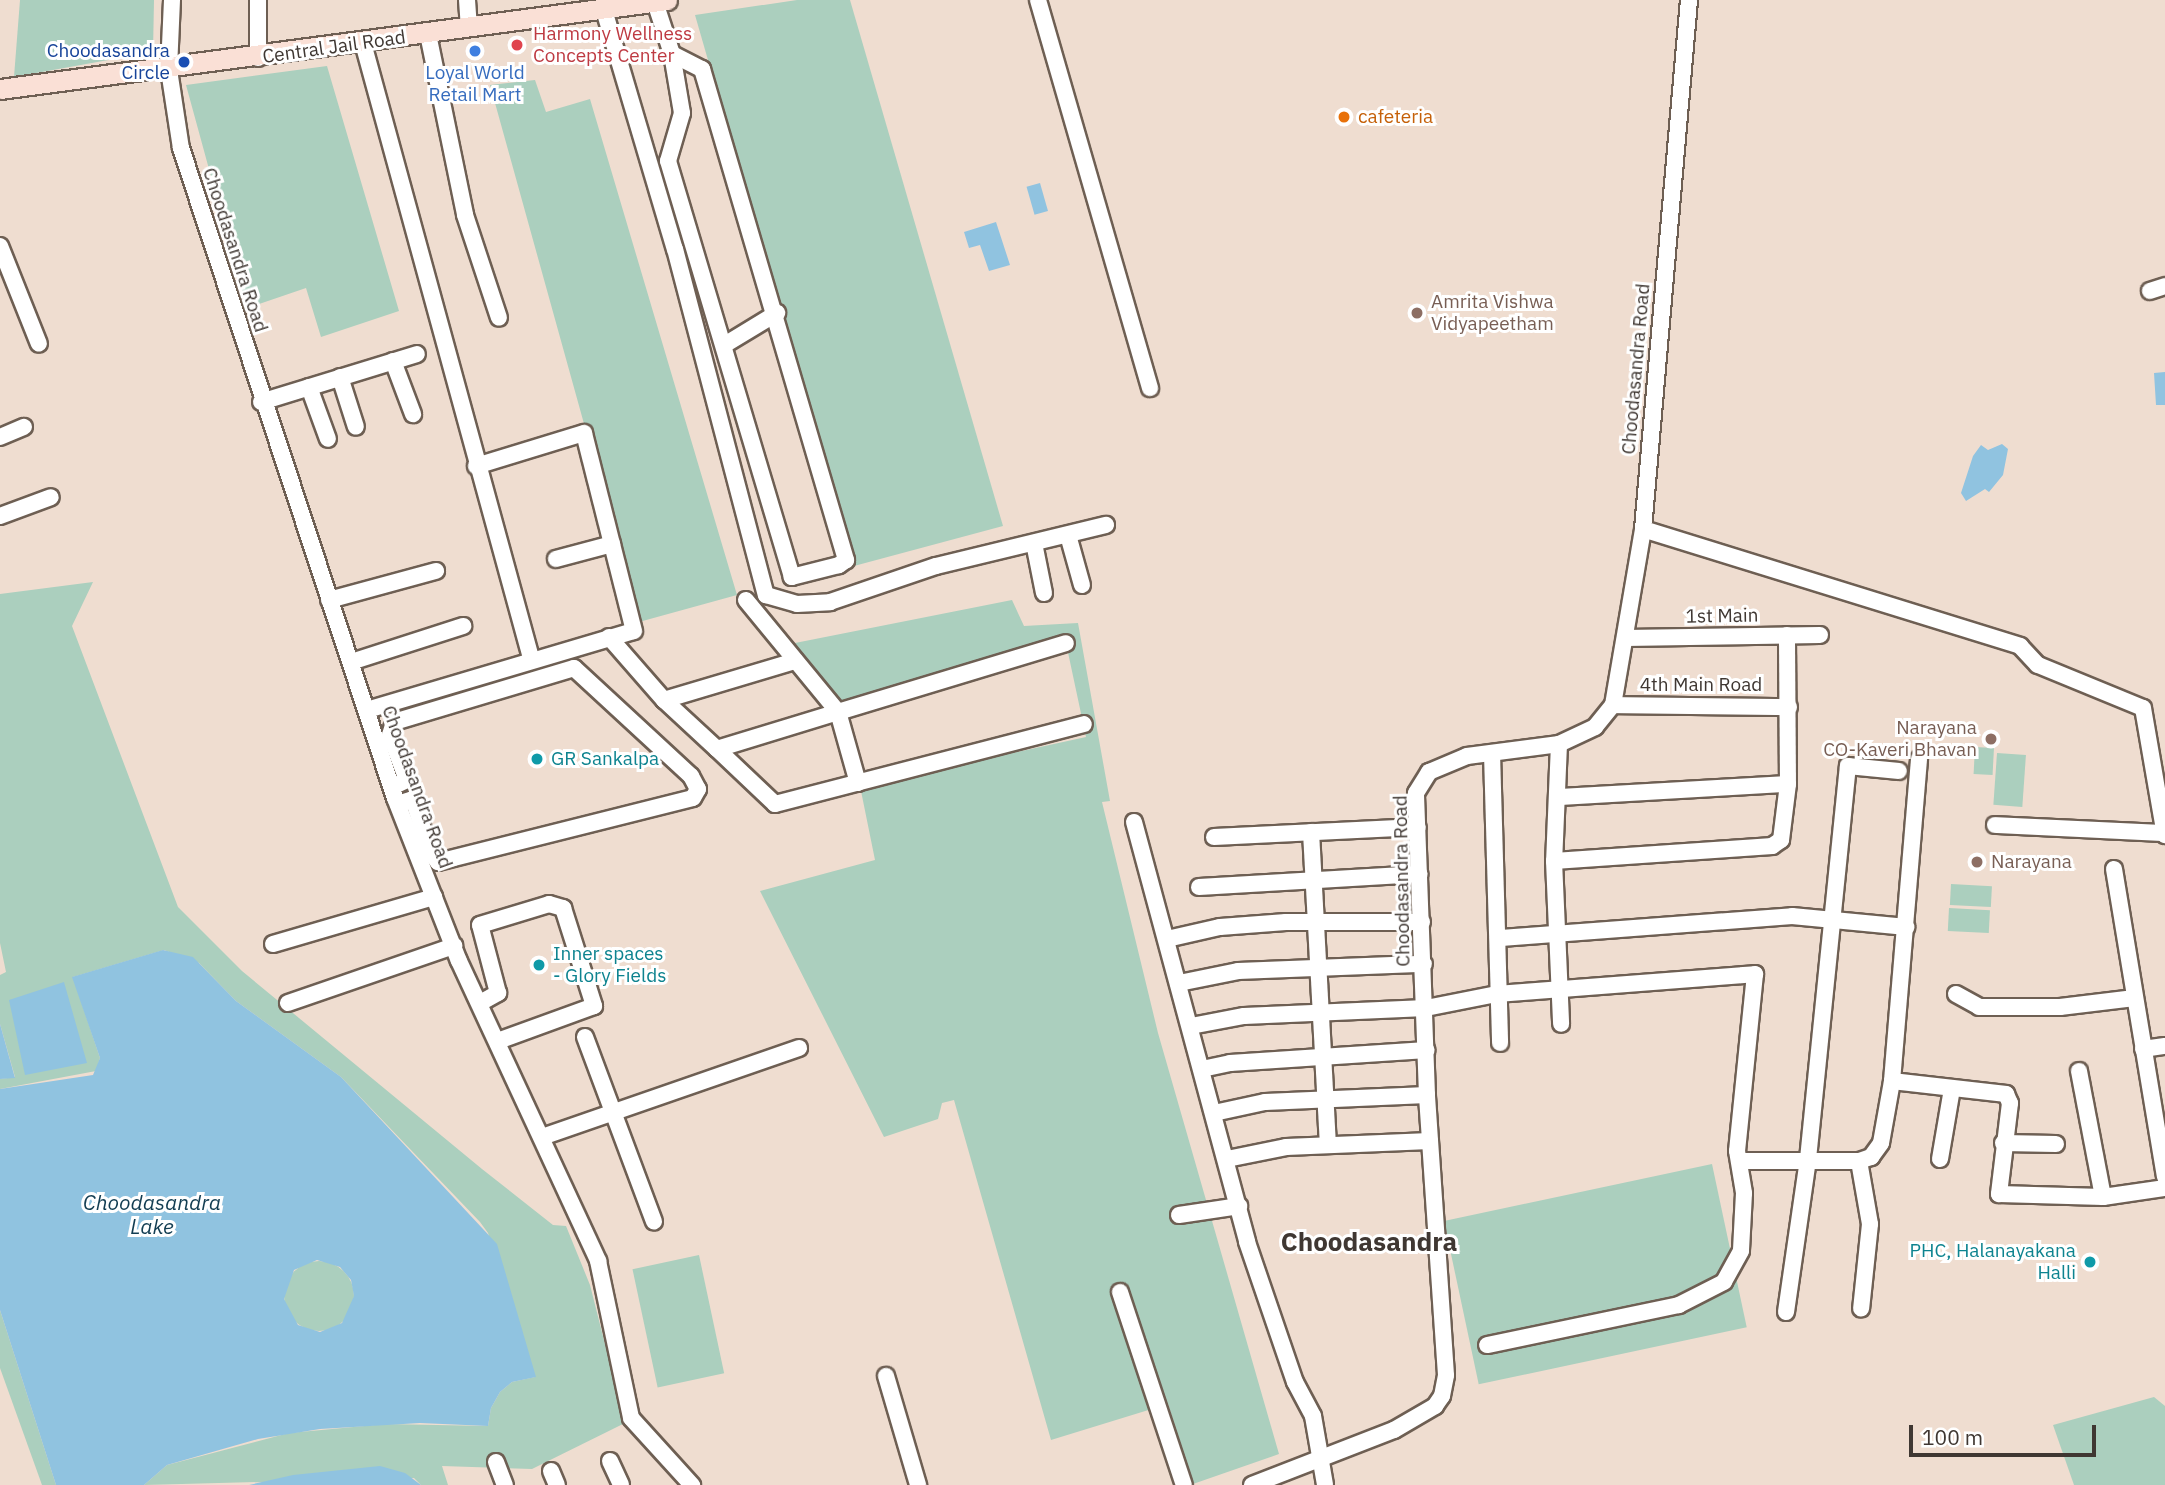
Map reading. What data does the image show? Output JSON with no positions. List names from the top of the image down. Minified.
{"streets":{"main road":["Central Jail Road"],"street":["Choodasandra Road","1st Main","4th Main Road"]},"crossings":[["Central Jail Road","Choodasandra Road"],["Choodasandra Road","1st Main"],["Choodasandra Road","4th Main Road"]],"districts":["Choodasandra"],"water":["Choodasandra Lake"],"places":["Harmony Wellness Concepts Center","Loyal World Retail Mart","Choodasandra Circle","cafeteria","Amrita Vishwa Vidyapeetham","Narayana CO-Kaveri Bhavan","GR Sankalpa","Narayana","Inner spaces - Glory Fields","PHC, Halanayakana Halli"],"scale_bar":"100 m"}
